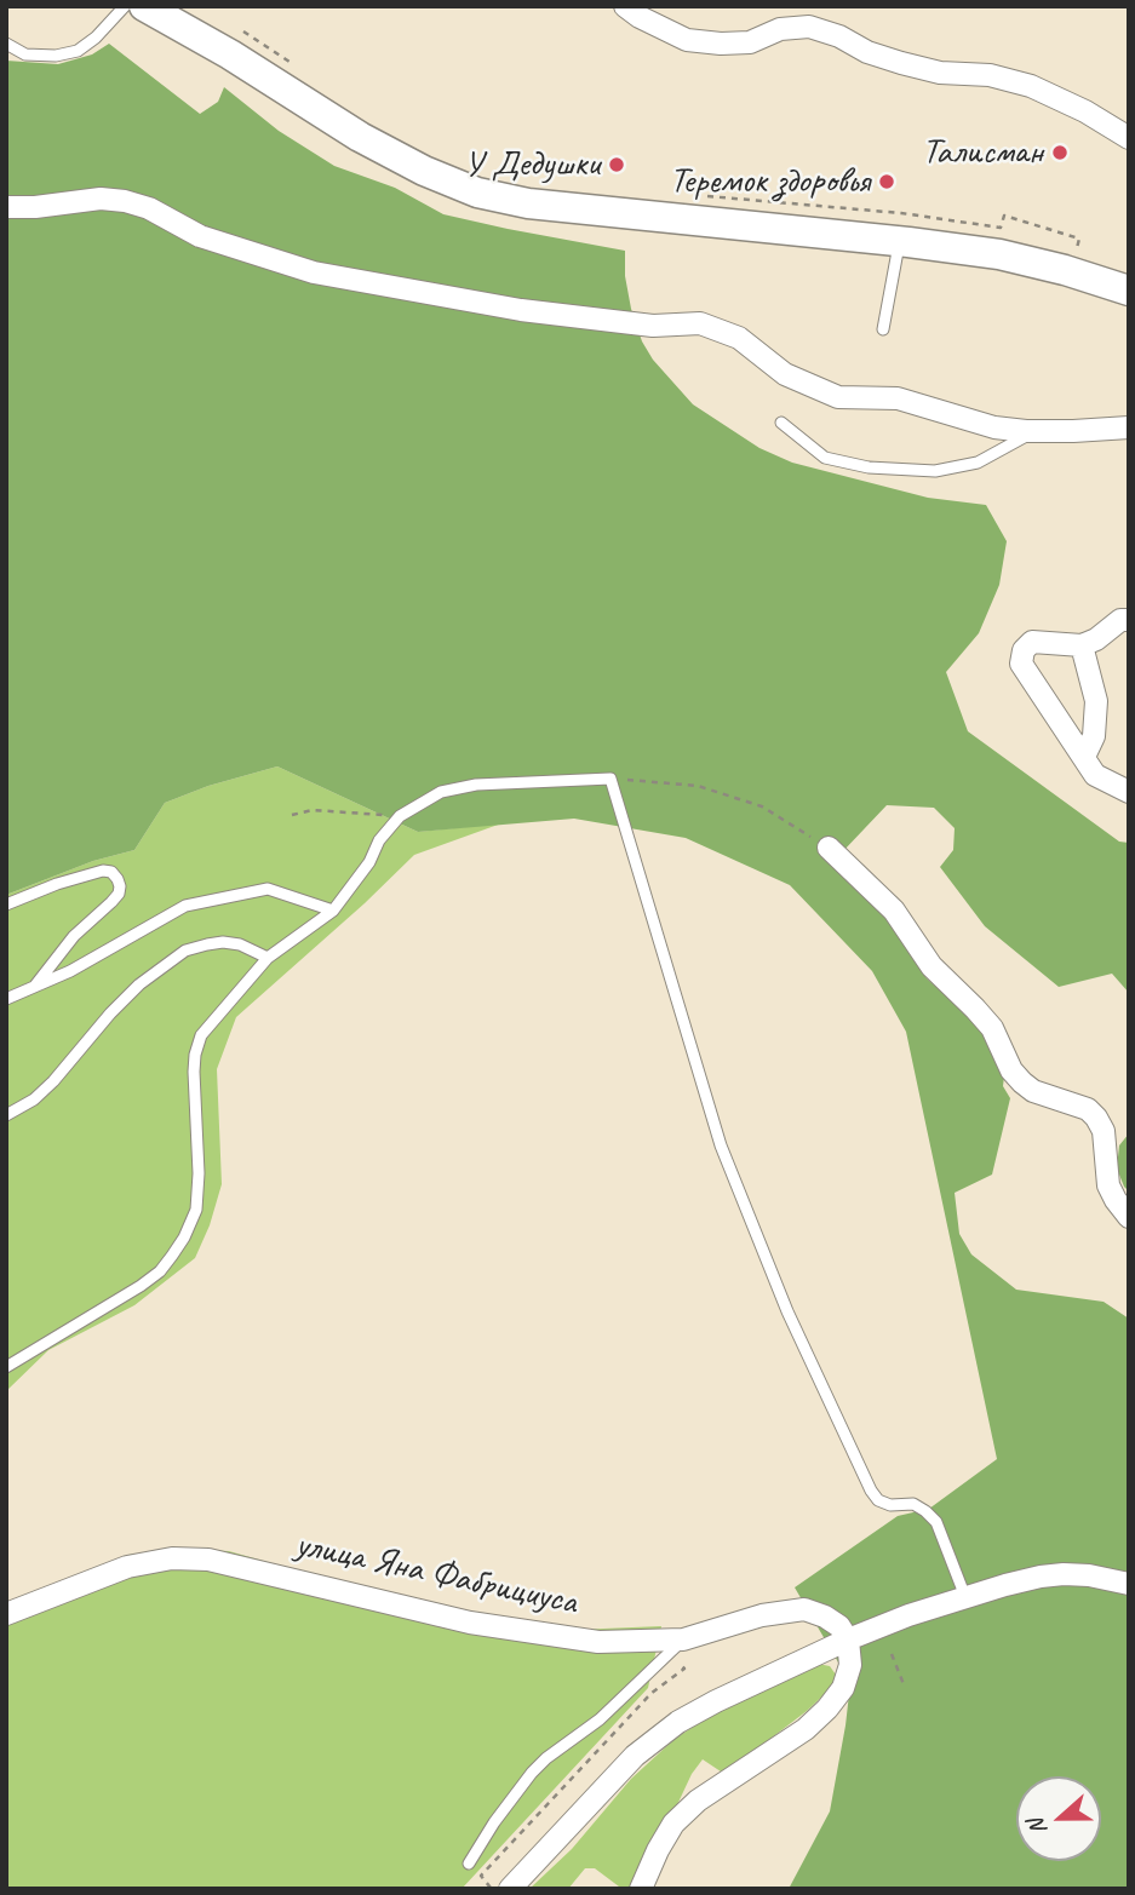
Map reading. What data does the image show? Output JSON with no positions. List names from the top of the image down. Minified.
{"streets":{"street":["улица Яна Фабрициуса"]},"places":["Талисман","У Дедушки","Теремок здоровья"],"north":"left"}
